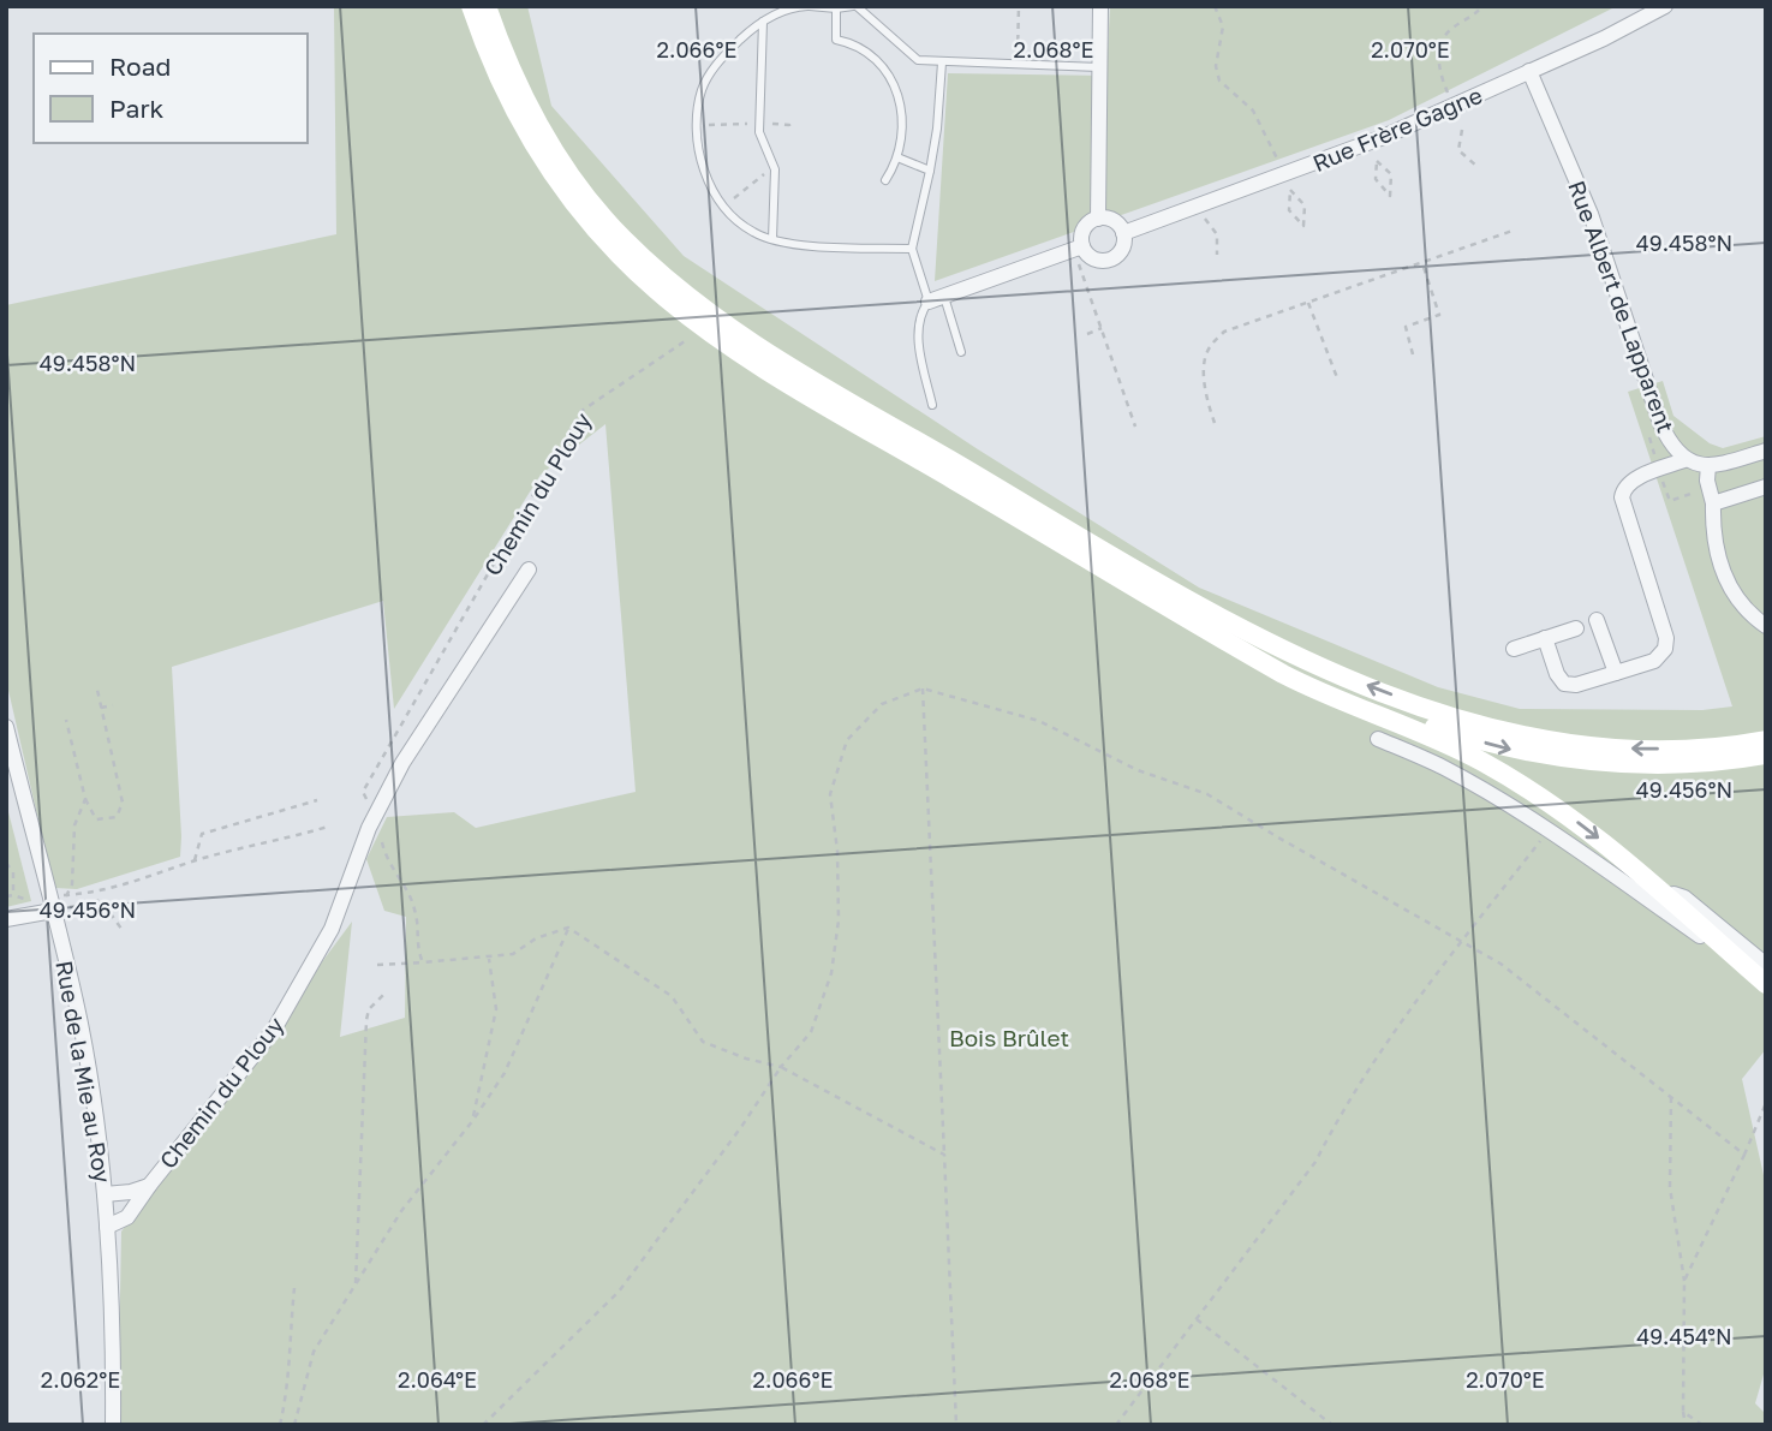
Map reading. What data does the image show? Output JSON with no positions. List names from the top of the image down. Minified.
{"streets":{"street":["Rue Frère Gagne","Rue Albert de Lapparent","Chemin du Plouy","Rue de la Mie au Roy"]},"crossings":[["Rue Frère Gagne","Rue Albert de Lapparent"],["Chemin du Plouy","Rue de la Mie au Roy"]],"parks":["Bois Brûlet"],"legend":["Road","Park"],"coordinates":["2.066°E","2.068°E","2.070°E","49.458°N","49.456°N","49.454°N","2.062°E","2.064°E"]}
